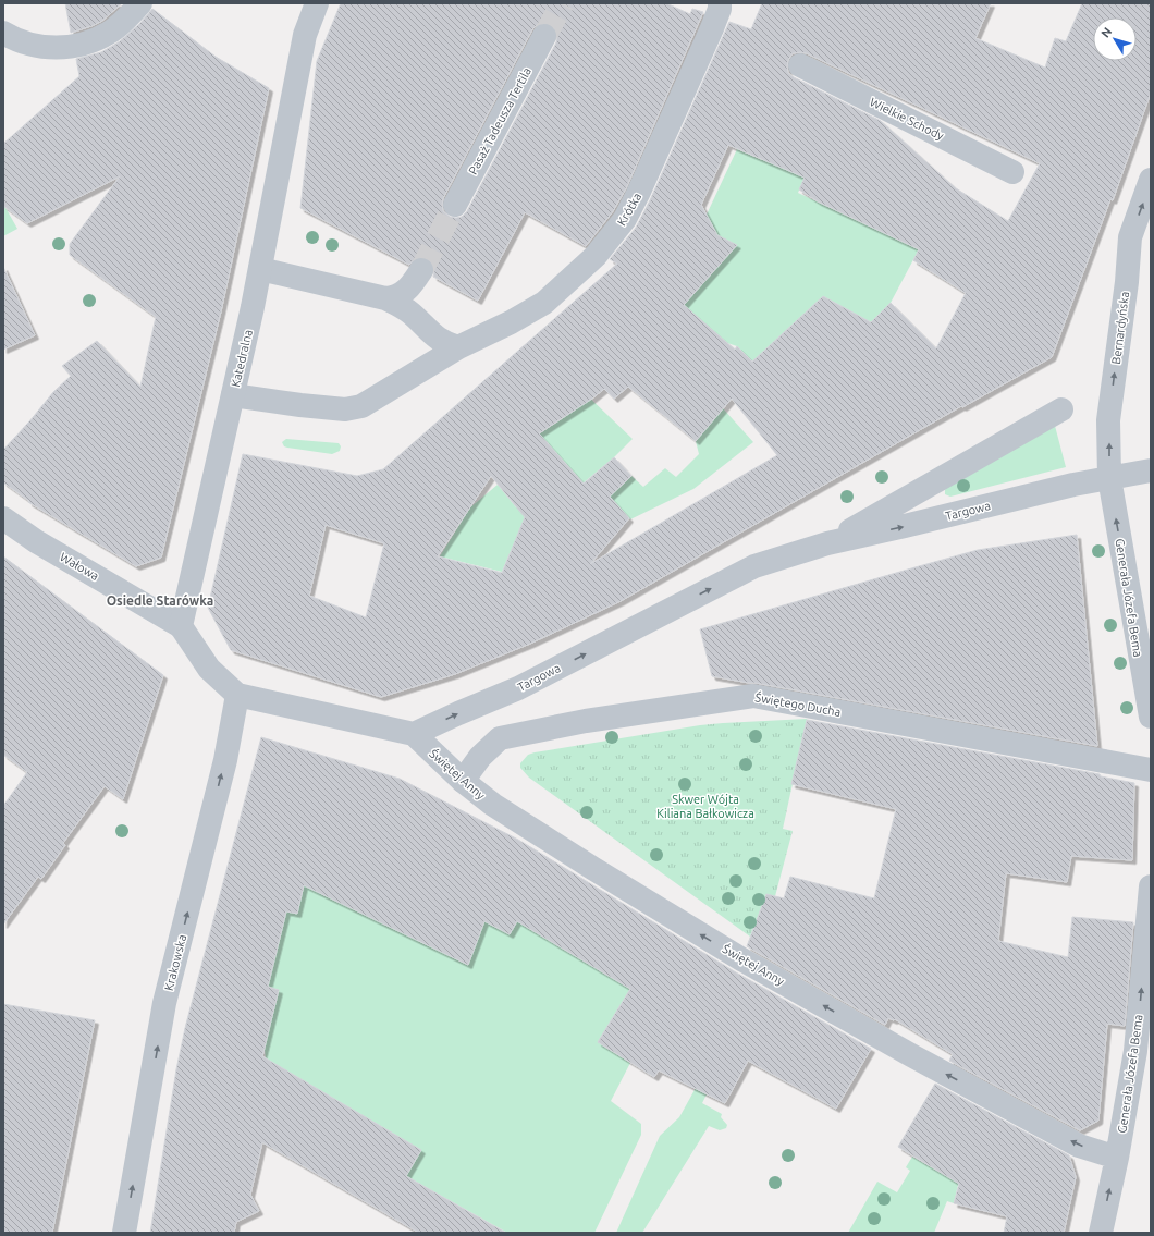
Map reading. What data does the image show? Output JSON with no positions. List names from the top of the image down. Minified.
{"streets":{"street":["Wielkie Schody","Pasaż Tadeusza Tertila","Krótka","Bernardyńska","Katedralna","Targowa","Wałowa","Generała Józefa Bema","Świętego Ducha","Świętej Anny","Krakowska"]},"crossings":[["Krótka","Katedralna"],["Bernardyńska","Targowa"],["Bernardyńska","Generała Józefa Bema"],["Katedralna","Wałowa"],["Targowa","Generała Józefa Bema"],["Targowa","Świętej Anny"],["Generała Józefa Bema","Świętej Anny"],["Świętego Ducha","Świętej Anny"]],"one_way":["Bernardyńska","Generała Józefa Bema","Świętej Anny","Krakowska"],"districts":["Osiedle Starówka"],"parks":["Skwer Wójta Kiliana Bałkowicza"],"north":"top left"}
